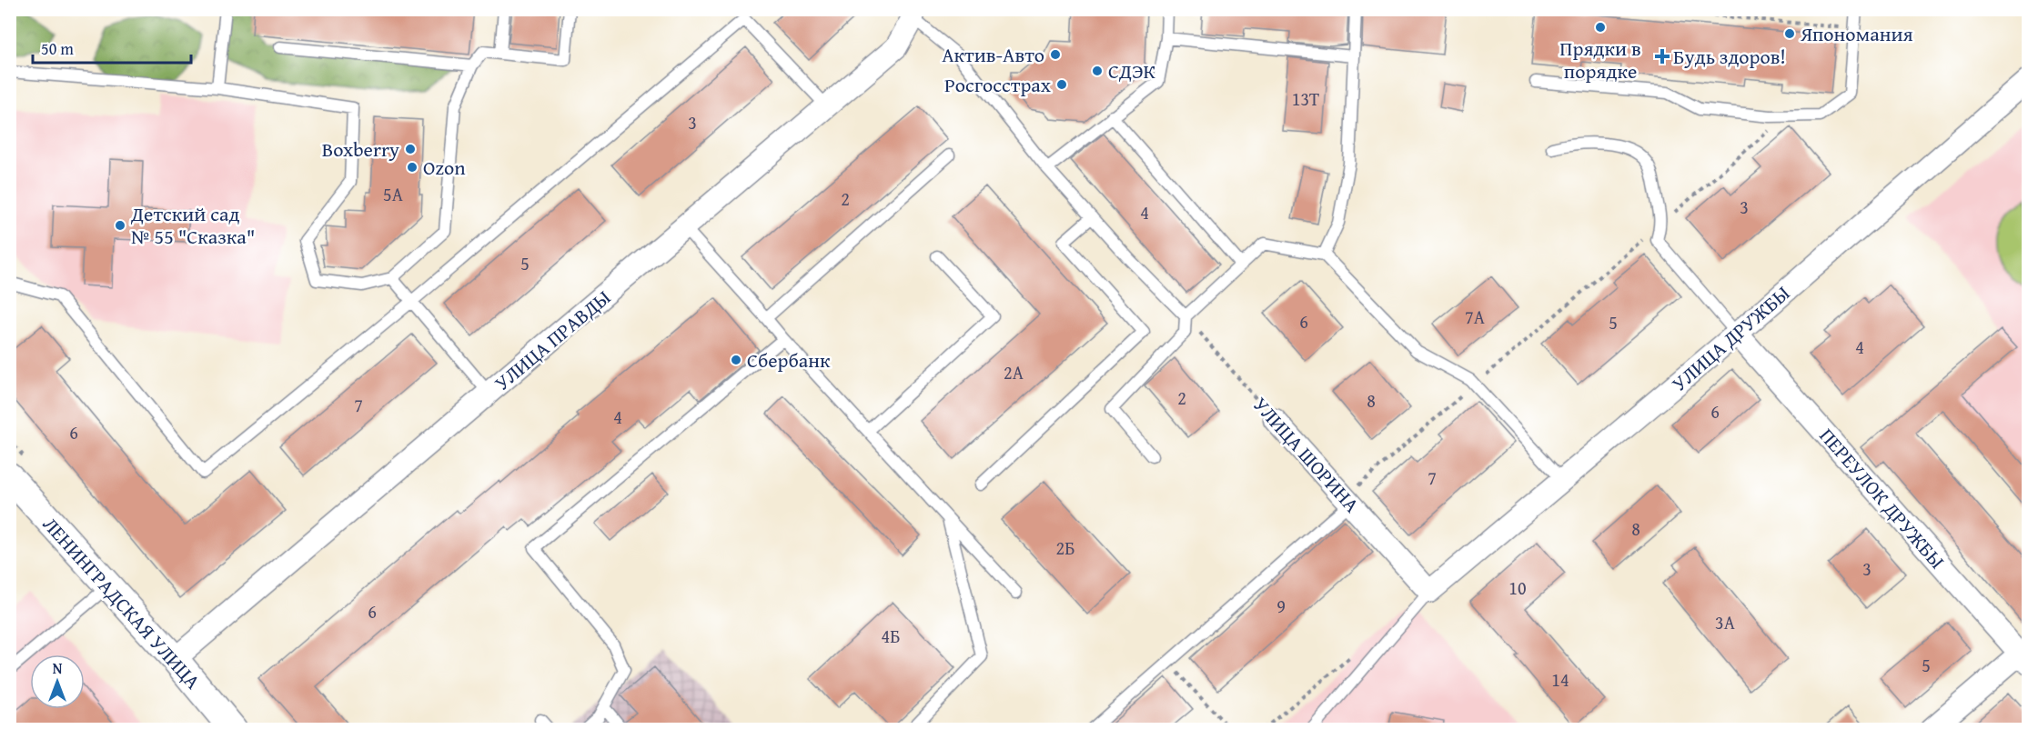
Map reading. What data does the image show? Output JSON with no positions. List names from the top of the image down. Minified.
{"streets":{"street":["УЛИЦА ДРУЖБЫ","УЛИЦА ПРАВДЫ","УЛИЦА ШОРИНА","ПЕРЕУЛОК ДРУЖБЫ","ЛЕНИНГРАДСКАЯ УЛИЦА"]},"crossings":[["УЛИЦА ДРУЖБЫ","УЛИЦА ШОРИНА"],["УЛИЦА ДРУЖБЫ","ПЕРЕУЛОК ДРУЖБЫ"],["УЛИЦА ПРАВДЫ","ЛЕНИНГРАДСКАЯ УЛИЦА"]],"places":{"other":["Прядки в порядке","Япономания","Актив-Авто","СДЭК","Росгосстрах","Boxberry","Ozon","Детский сад № 55 \"Сказка\"","Сбербанк"],"health":["Будь здоров!"]},"house_numbers":["13Т","3","5А","2","3","4","5","7А","6","5","4","2А","2","8","7","6","4","6","7","8","2Б","3","10","9","6","3А","4Б","5","14"],"scale_bar":"50 m","north":"top"}
